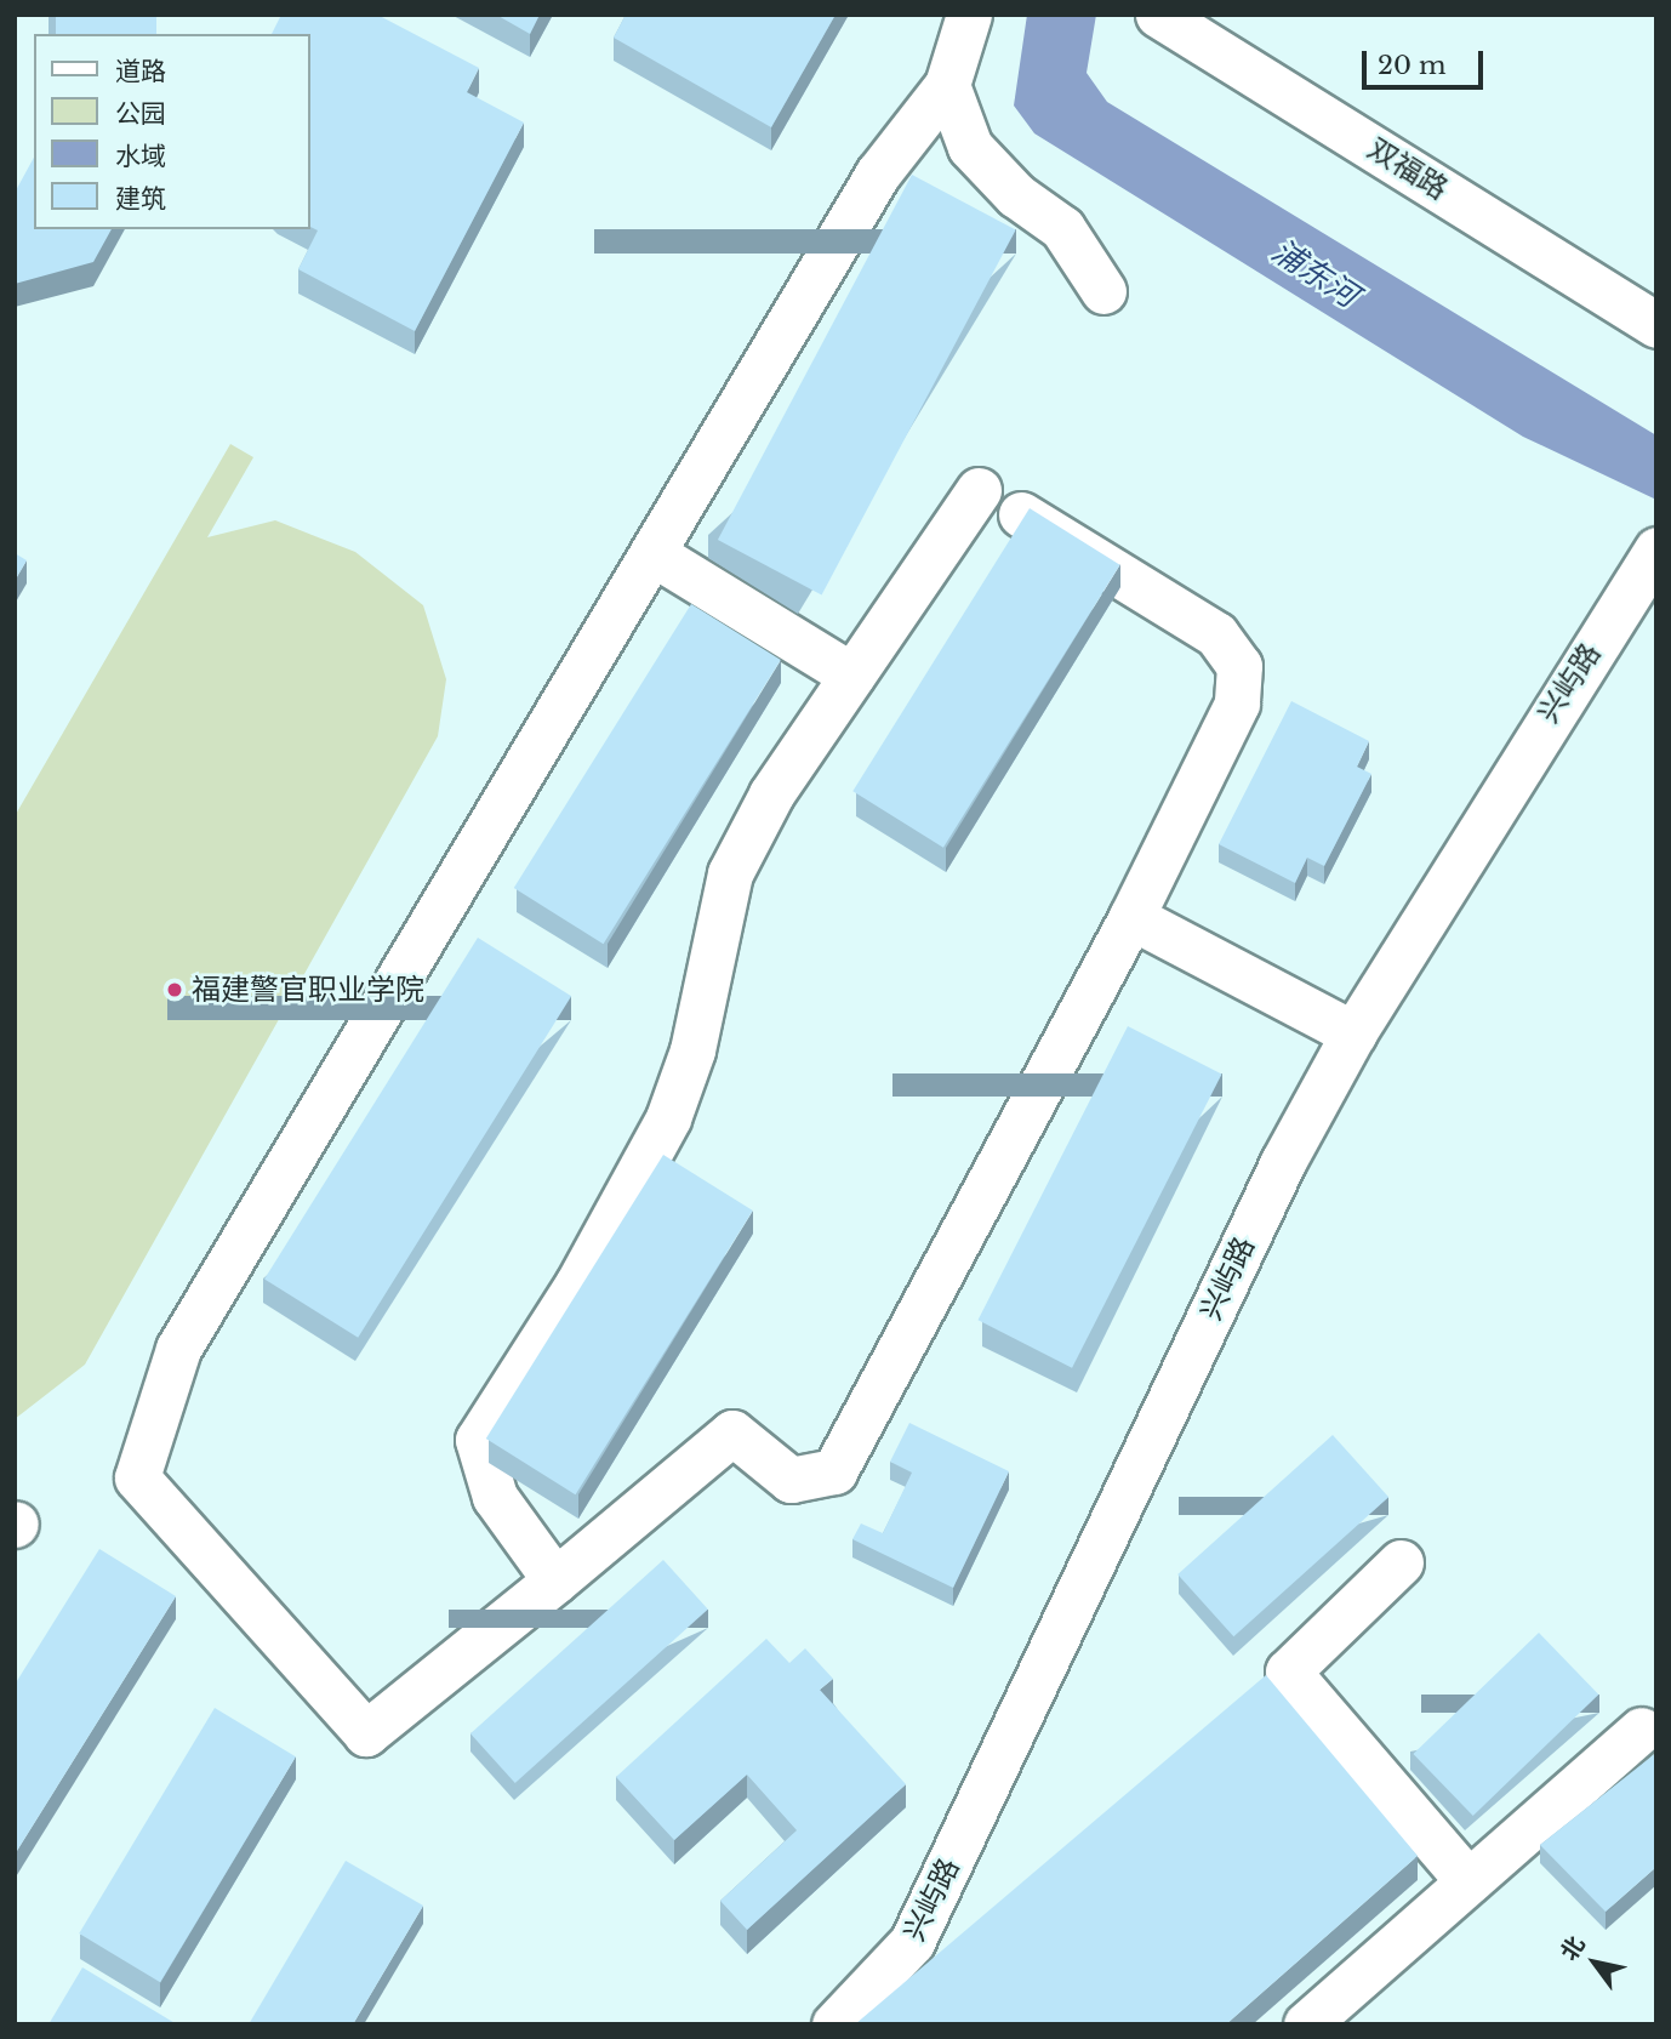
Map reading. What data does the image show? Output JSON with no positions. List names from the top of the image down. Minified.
{"streets":{"street":["双福路","兴屿路"]},"water":["浦东河"],"places":["福建警官职业学院"],"legend":["道路","公园","水域","建筑"],"scale_bar":"20 m","north":"top left"}
